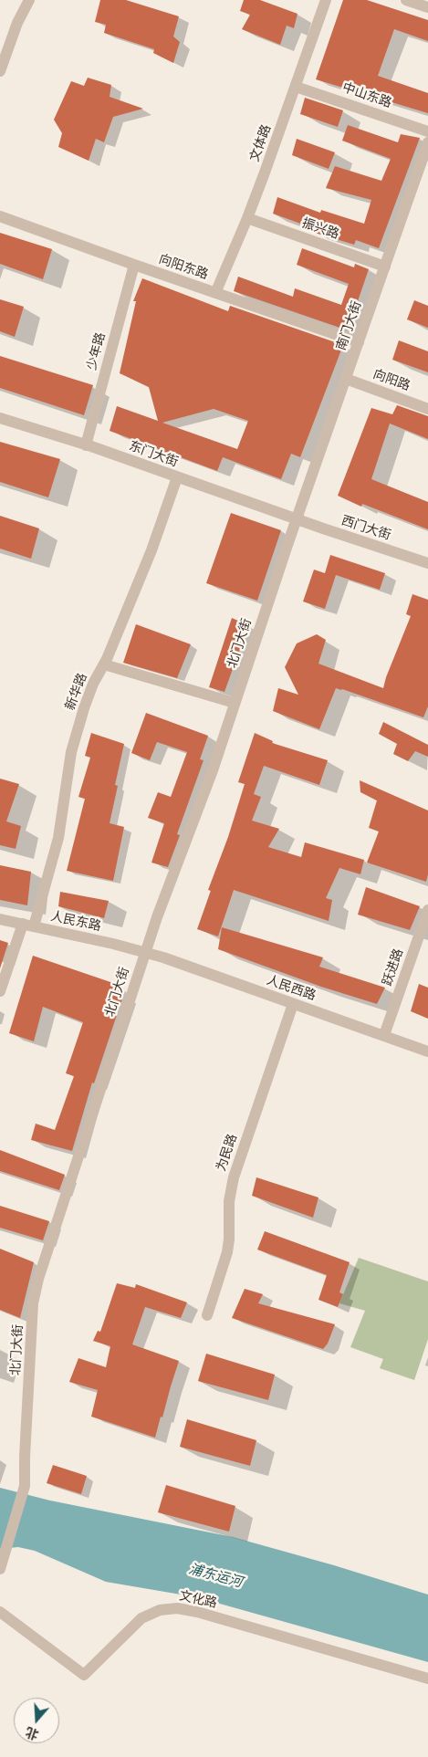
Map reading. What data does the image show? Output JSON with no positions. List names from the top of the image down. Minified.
{"streets":{"street":["中山东路","文体路","振兴路","向阳东路","南门大街","少年路","向阳路","东门大街","西门大街","北门大街","新华路","人民东路","跃进路","人民西路","为民路","文化路"]},"crossings":[["中山东路","文体路"],["文体路","振兴路"],["文体路","向阳东路"],["振兴路","南门大街"],["向阳东路","南门大街"],["向阳东路","少年路"],["南门大街","向阳路"],["南门大街","东门大街"],["南门大街","西门大街"],["南门大街","北门大街"],["少年路","东门大街"],["东门大街","西门大街"],["东门大街","北门大街"],["东门大街","新华路"],["西门大街","北门大街"],["北门大街","人民东路"],["北门大街","人民西路"],["新华路","人民东路"],["人民东路","人民西路"],["跃进路","人民西路"],["人民西路","为民路"]],"water":["浦东运河"],"north":"bottom"}
